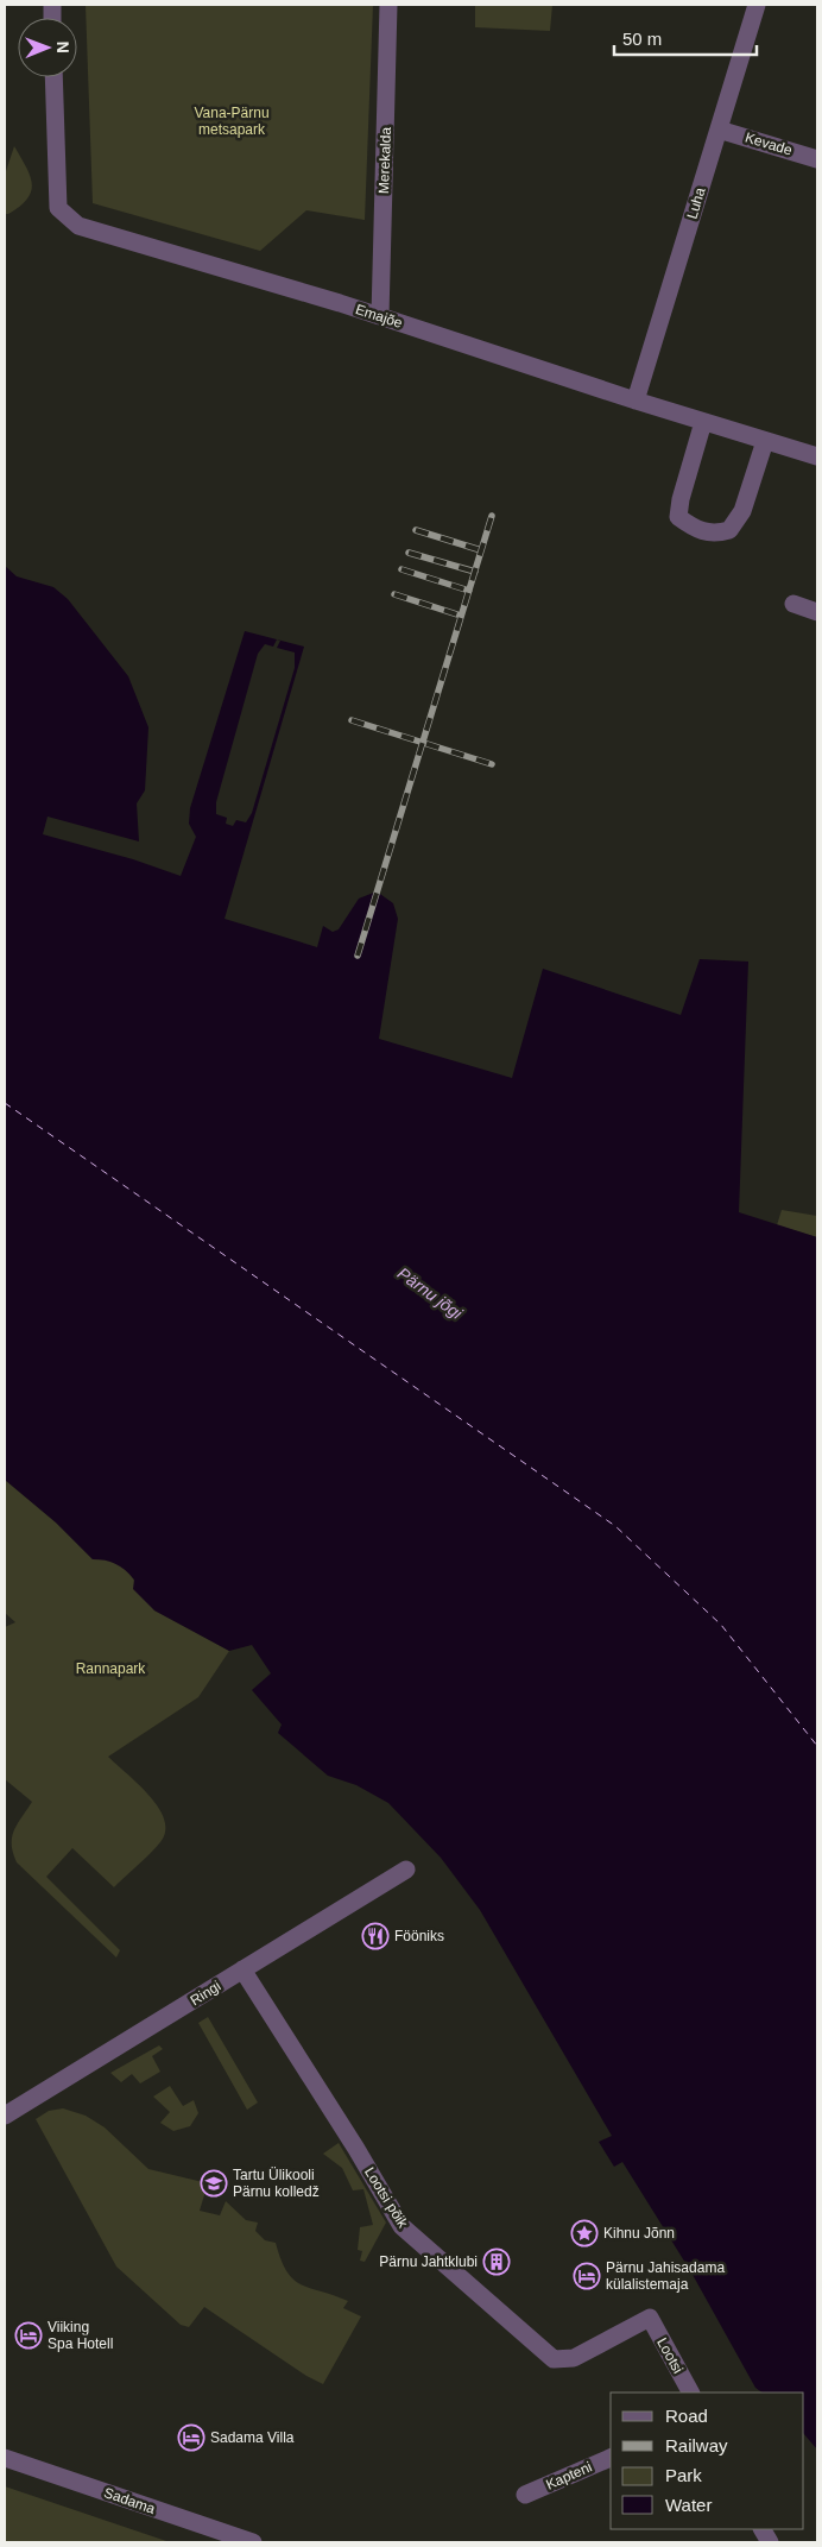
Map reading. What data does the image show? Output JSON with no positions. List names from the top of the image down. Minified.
{"streets":{"street":["Kevade","Merekalda","Luha","Emajõe","Ringi","Lootsi põik","Lootsi","Kapteni","Sadama"]},"crossings":[["Kevade","Luha"],["Merekalda","Emajõe"],["Luha","Emajõe"],["Ringi","Lootsi põik"],["Lootsi põik","Lootsi"]],"water":["Pärnu jõgi"],"parks":["Vana-Pärnu metsapark","Rannapark"],"places":{"restaurant":["Fööniks"],"school or university":["Tartu Ülikooli Pärnu kolledž"],"place":["Kihnu Jõnn"],"building":["Pärnu Jahtklubi"],"hotel":["Pärnu Jahisadama külalistemaja","Viiking Spa Hotell","Sadama Villa"]},"legend":["Road","Railway","Park","Water"],"scale_bar":"50 m","north":"right"}
